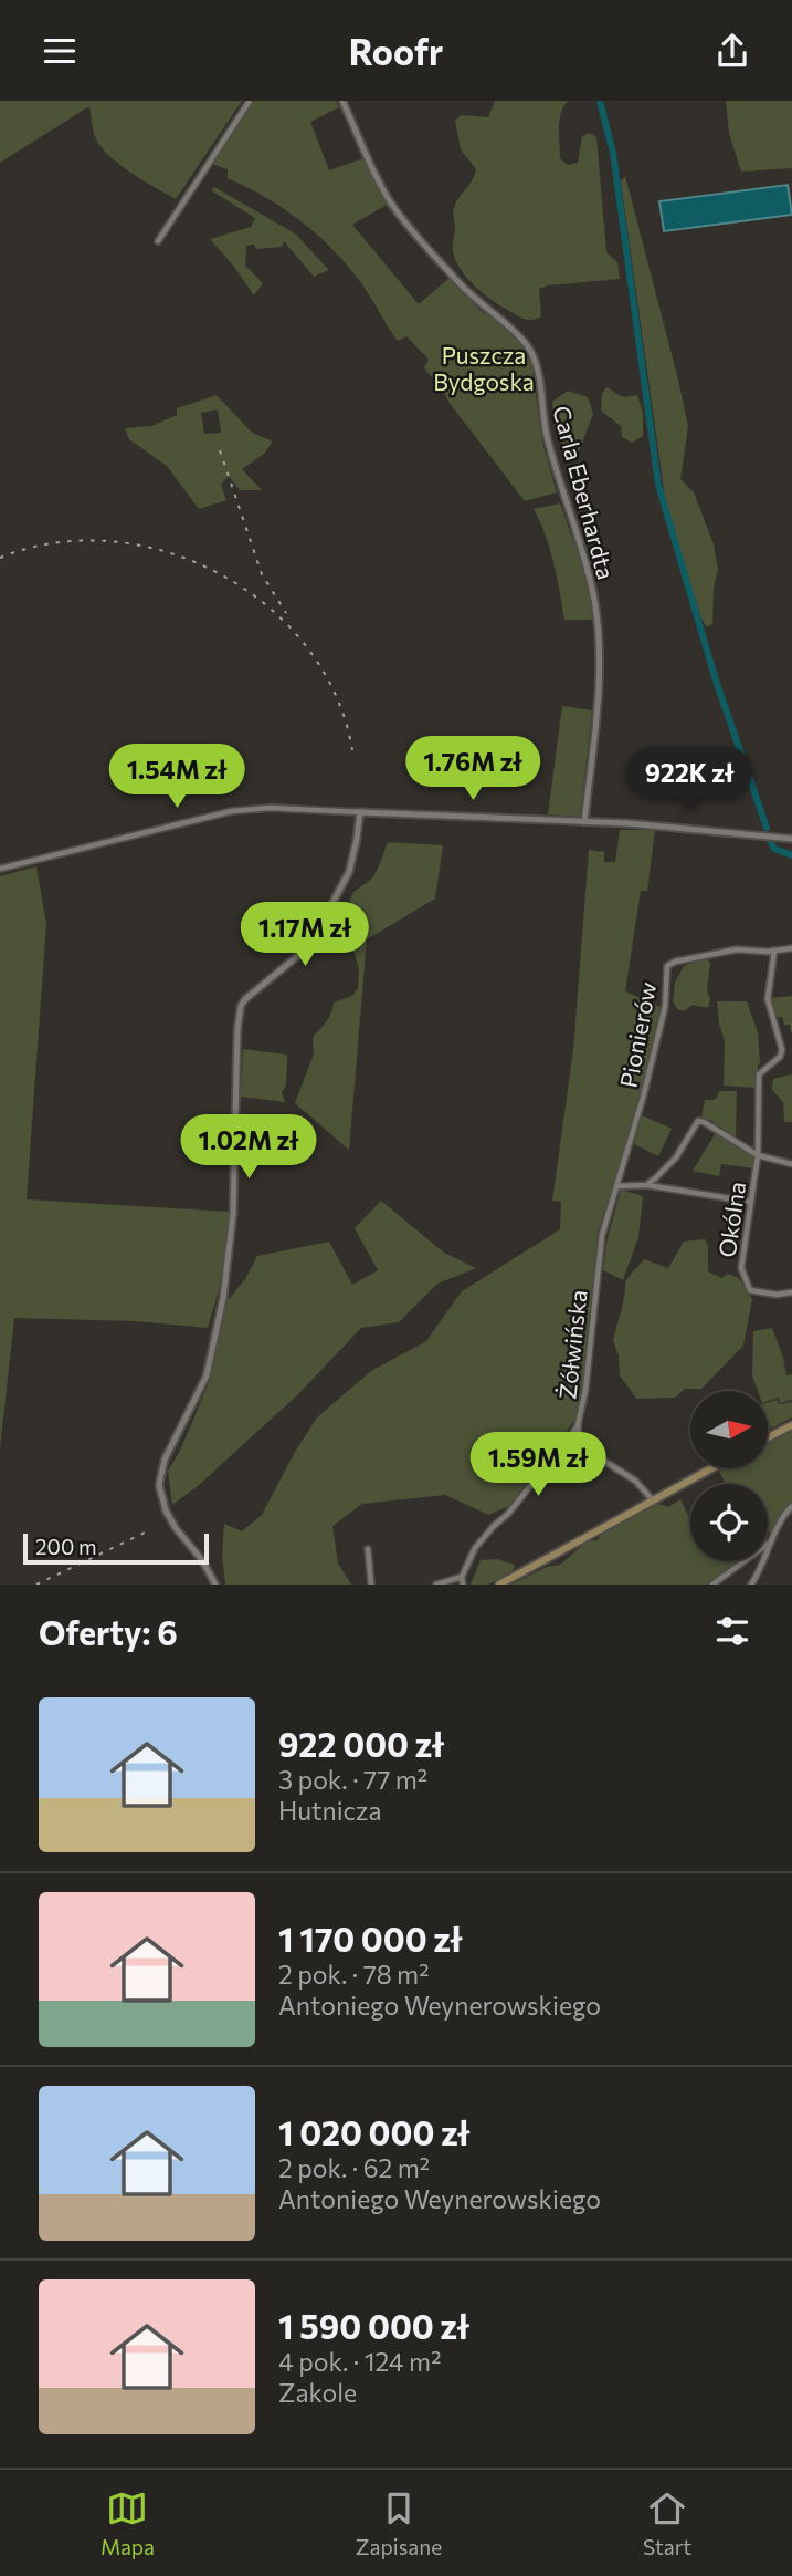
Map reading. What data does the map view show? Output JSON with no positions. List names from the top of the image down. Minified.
{"streets":{"street":["Carla Eberhardta","Pionierów","Okólna","Żółwińska"]},"crossings":[["Pionierów","Okólna"],["Pionierów","Żółwińska"]],"parks":["Puszcza Bydgoska"],"scale_bar":"200 m","north":"right","page":{"header":"Roofr","price":["1.76M zł","1.54M zł","922K zł","1.17M zł","1.02M zł","1.59M zł"],"scale":"200 m","heading":"Oferty: 6","list":[{"name":"922 000 zł","note":"3 pok. · 77 m² · Hutnicza"},{"name":"1 170 000 zł","note":"2 pok. · 78 m² · Antoniego Weynerowskiego"},{"name":"1 020 000 zł","note":"2 pok. · 62 m² · Antoniego Weynerowskiego"},{"name":"1 590 000 zł","note":"4 pok. · 124 m² · Zakole"}],"tabs":["Mapa","Zapisane","Start"]}}
